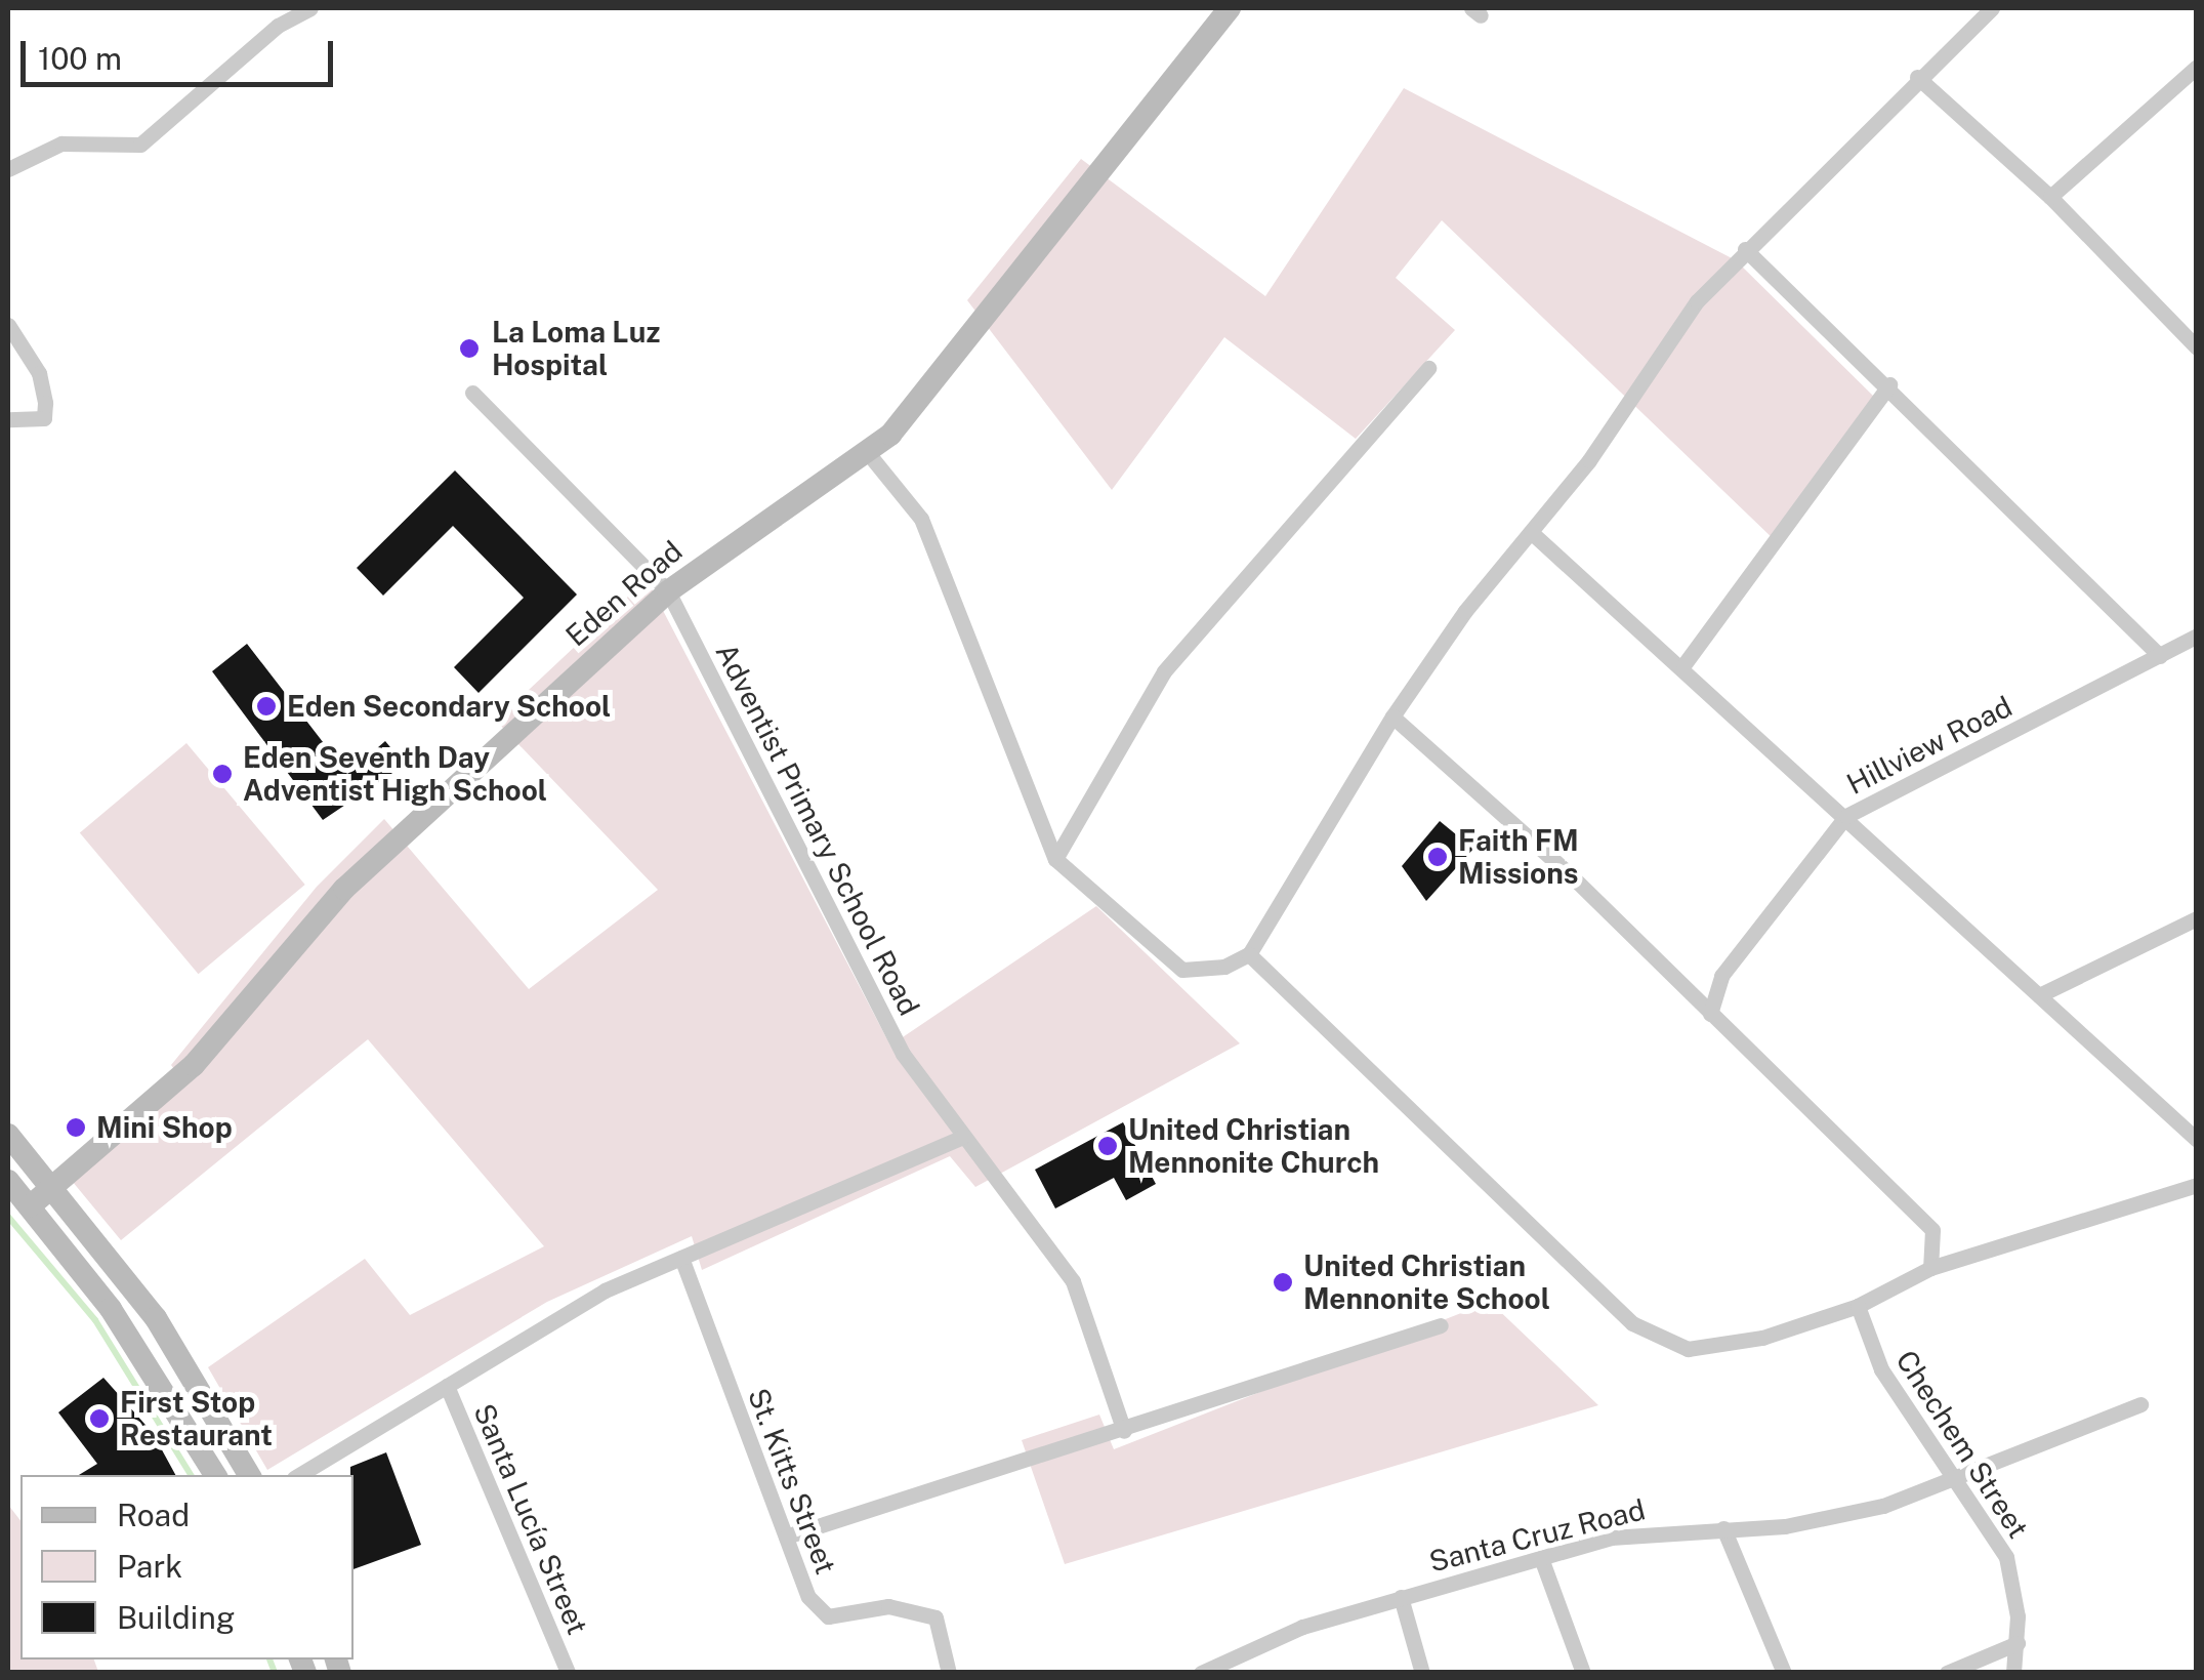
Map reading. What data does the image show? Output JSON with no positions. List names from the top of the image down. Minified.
{"streets":{"street":["Eden Road","Hillview Road","Adventist Primary School Road","Chechem Street","St. Kitts Street","Santa Lucía Street","Santa Cruz Road"]},"crossings":[["Eden Road","Adventist Primary School Road"],["Chechem Street","Santa Cruz Road"]],"places":["La Loma Luz Hospital","Eden Secondary School","Eden Seventh Day Adventist High School","Faith FM Missions","Mini Shop","United Christian Mennonite Church","United Christian Mennonite School","First Stop Restaurant"],"legend":["Road","Park","Building"],"scale_bar":"100 m"}
